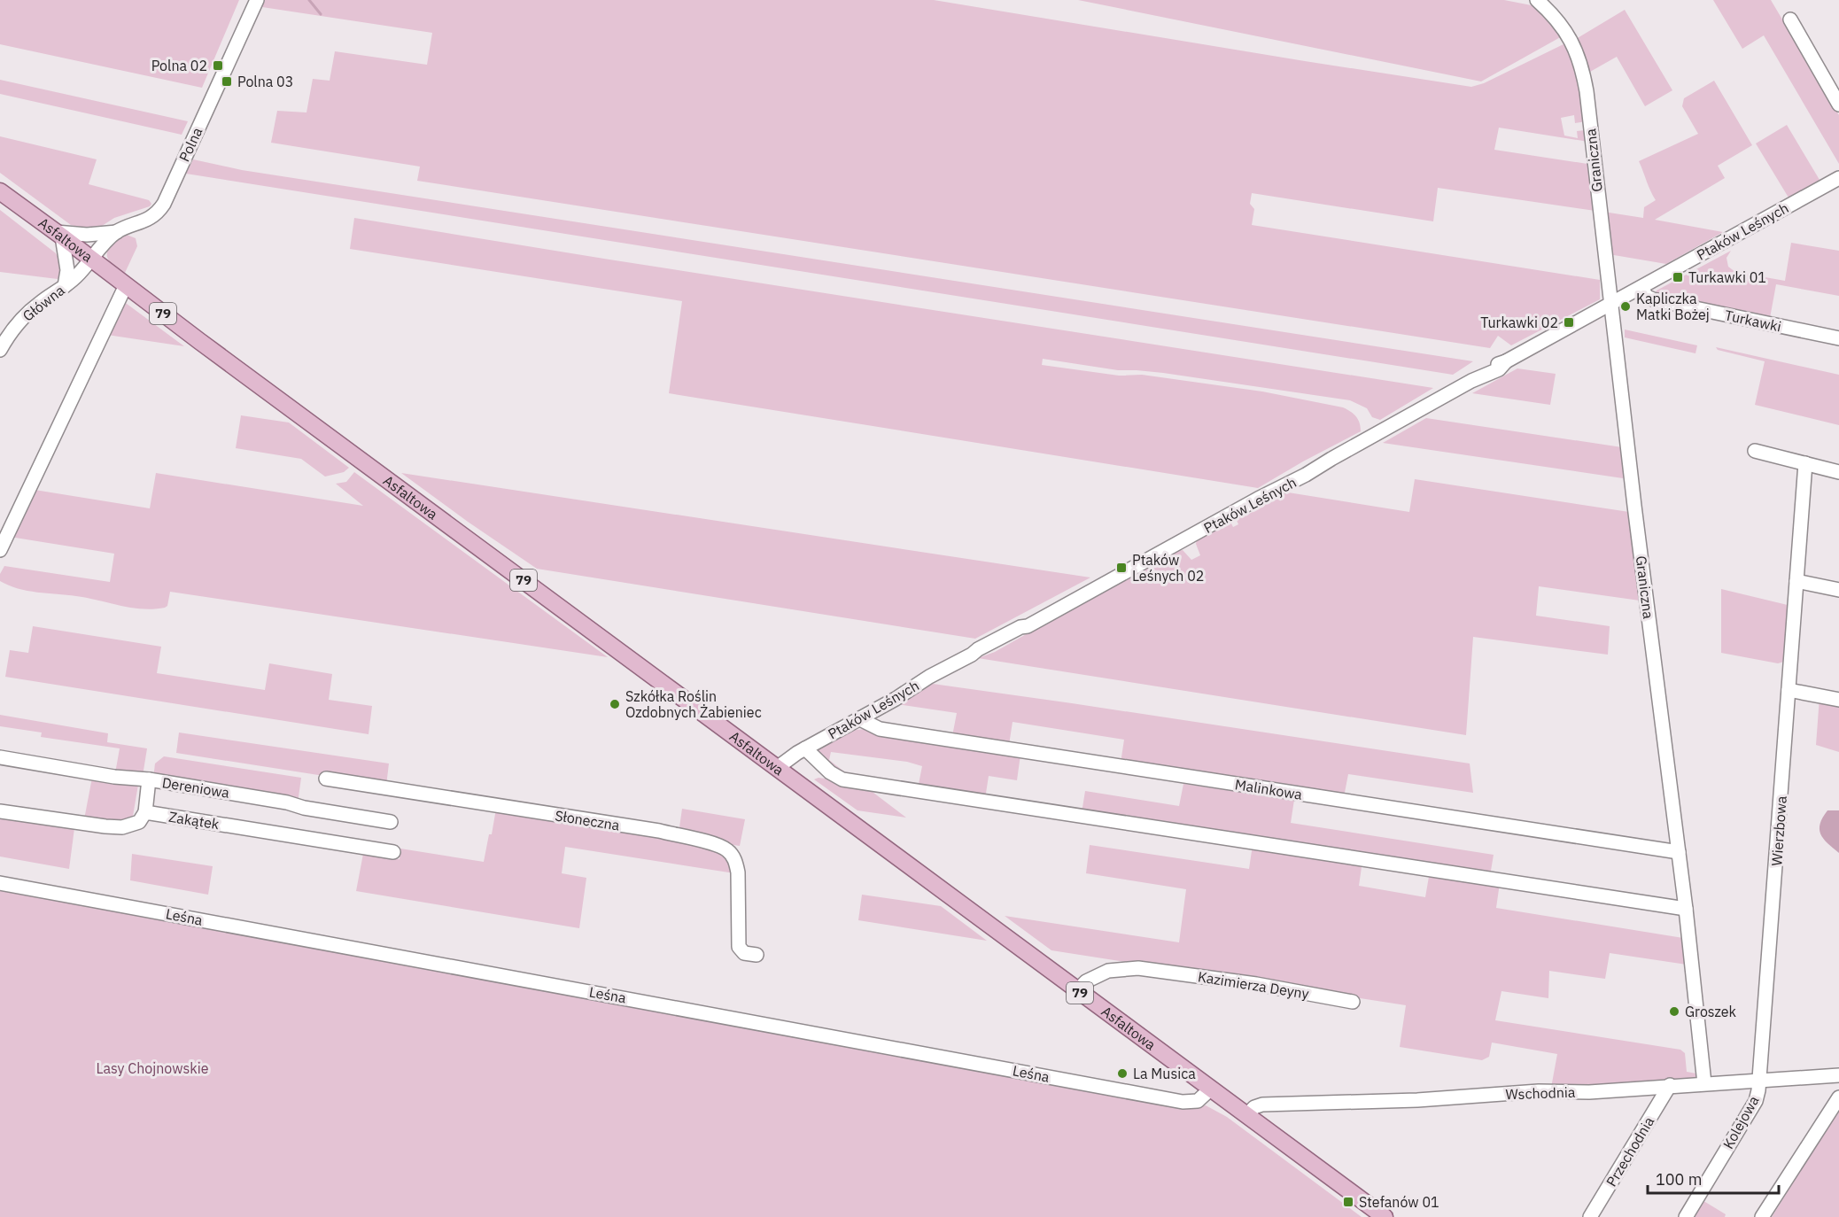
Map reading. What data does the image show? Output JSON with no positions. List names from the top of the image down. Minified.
{"streets":{"main road":["Asfaltowa","79"],"street":["Polna","Graniczna","Ptaków Leśnych","Główna","Turkawki","Dereniowa","Malinkowa","Zakątek","Słoneczna","Wierzbowa","Leśna","Kazimierza Deyny","Wschodnia","Kolejowa","Przechodnia"]},"crossings":[["Polna","Asfaltowa"],["Polna","Główna"],["Graniczna","Ptaków Leśnych"],["Graniczna","Malinkowa"],["Graniczna","Wschodnia"],["Ptaków Leśnych","Asfaltowa"],["Ptaków Leśnych","Turkawki"],["Ptaków Leśnych","Malinkowa"],["Asfaltowa","Główna"],["Asfaltowa","Leśna"],["Asfaltowa","Kazimierza Deyny"],["Asfaltowa","Wschodnia"],["Wierzbowa","Wschodnia"],["Wierzbowa","Kolejowa"],["Wschodnia","Kolejowa"],["Wschodnia","Przechodnia"]],"parks":["Lasy Chojnowskie"],"places":{"transit":["Polna 02","Polna 03","Turkawki 01","Turkawki 02","Ptaków Leśnych 02","Stefanów 01"],"other":["Kapliczka Matki Bożej","Szkółka Roślin Ozdobnych Żabieniec","Groszek","La Musica"]},"scale_bar":"100 m"}
